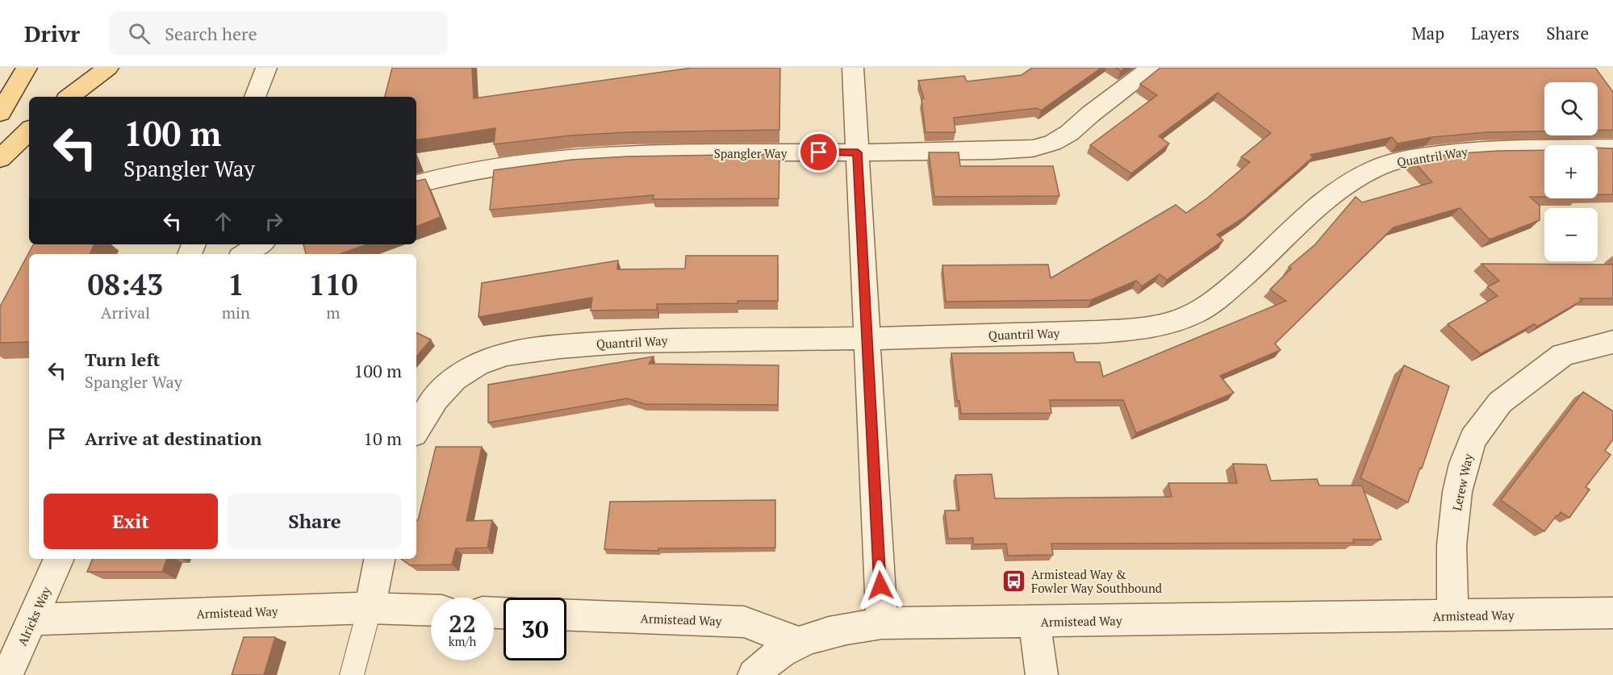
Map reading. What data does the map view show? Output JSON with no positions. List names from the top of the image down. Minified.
{"streets":{"street":["Spangler Way","Quantril Way","Lerew Way","Armistead Way","Alricks Way"]},"crossings":[["Lerew Way","Armistead Way"],["Armistead Way","Alricks Way"]],"places":{"bus stop":["Armistead Way & Fowler Way Southbound"]},"page":{"header":"Drivr","search":"Search here","nav":["Map","Layers","Share"],"map_buttons":["+","−"],"turn":["100 m","Spangler Way"],"eta":["08:43","Arrival","1","min","110","m"],"list":[{"name":"Turn left","note":"Spangler Way","value":"100 m"},{"name":"Arrive at destination","value":"10 m"}],"buttons":["Exit","Share"],"speed":"22 km/h","limit":"30"}}
